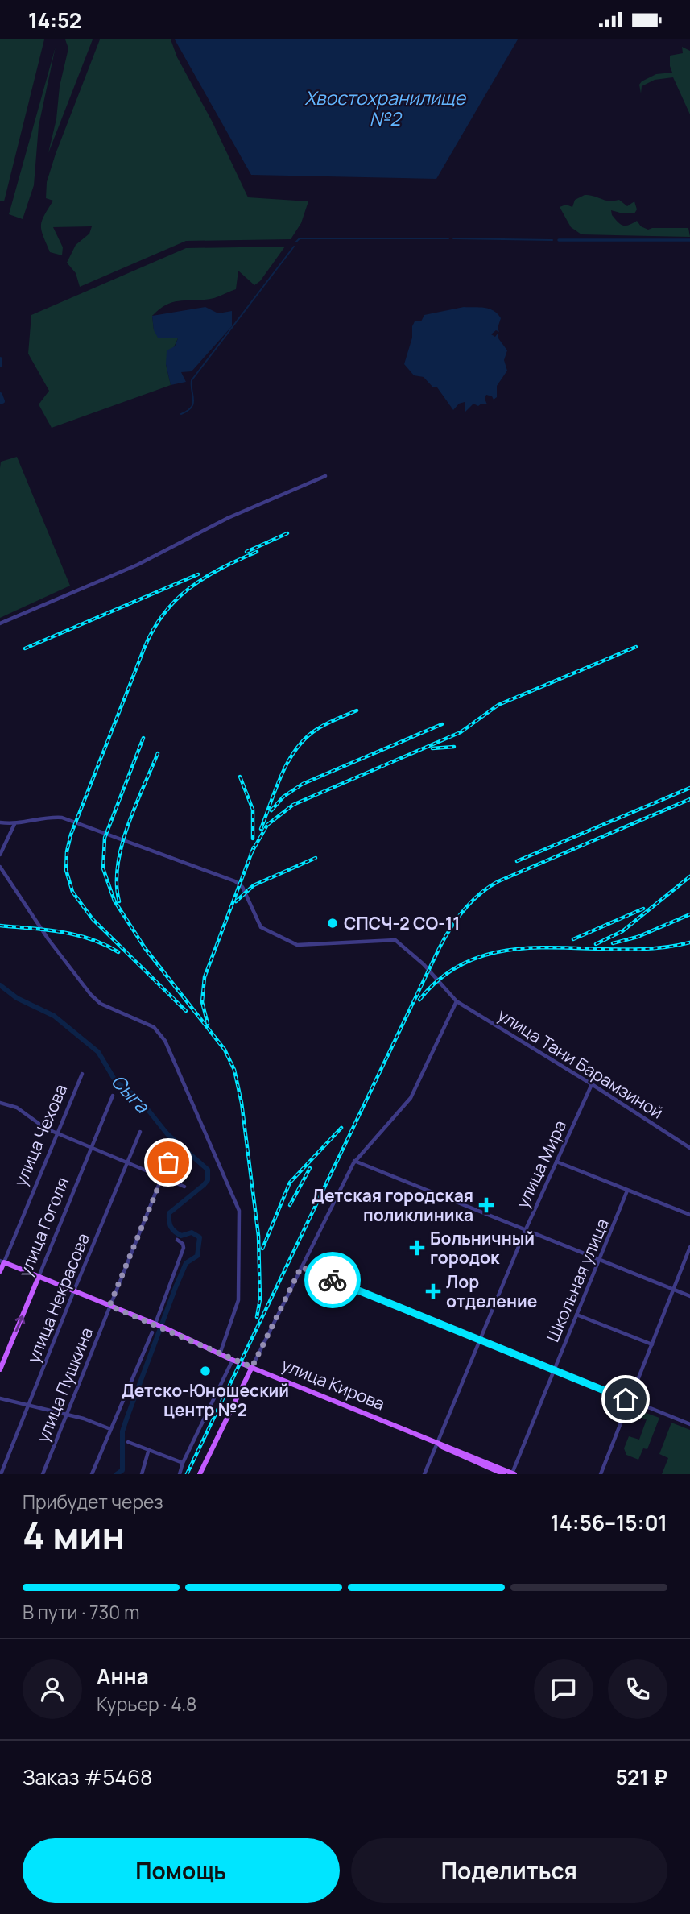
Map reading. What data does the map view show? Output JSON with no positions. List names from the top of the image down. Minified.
{"streets":{"main road":["улица Чехова","улица Гоголя","улица Кирова"],"street":["улица Тани Барамзиной","улица Мира","Школьная улица","улица Некрасова","улица Пушкина"]},"crossings":[["улица Тани Барамзиной","улица Мира"],["улица Чехова","улица Кирова"],["улица Мира","улица Кирова"],["улица Гоголя","улица Кирова"],["Школьная улица","улица Кирова"],["улица Некрасова","улица Кирова"],["улица Кирова","улица Пушкина"]],"water":["Хвостохранилище №2","Сыга"],"places":{"other":["СПСЧ-2 СО-11","Детско-Юношеский центр №2"],"health":["Детская городская поликлиника","Больничный городок","Лор отделение"]},"page":{"status":"14:52","heading":["4 мин","Прибудет через","14:56–15:01"],"panel":["Анна","Курьер · 4.8","Заказ #5468","521 ₽"],"bar":"В пути · 730 m","buttons":["Помощь","Поделиться"]}}
